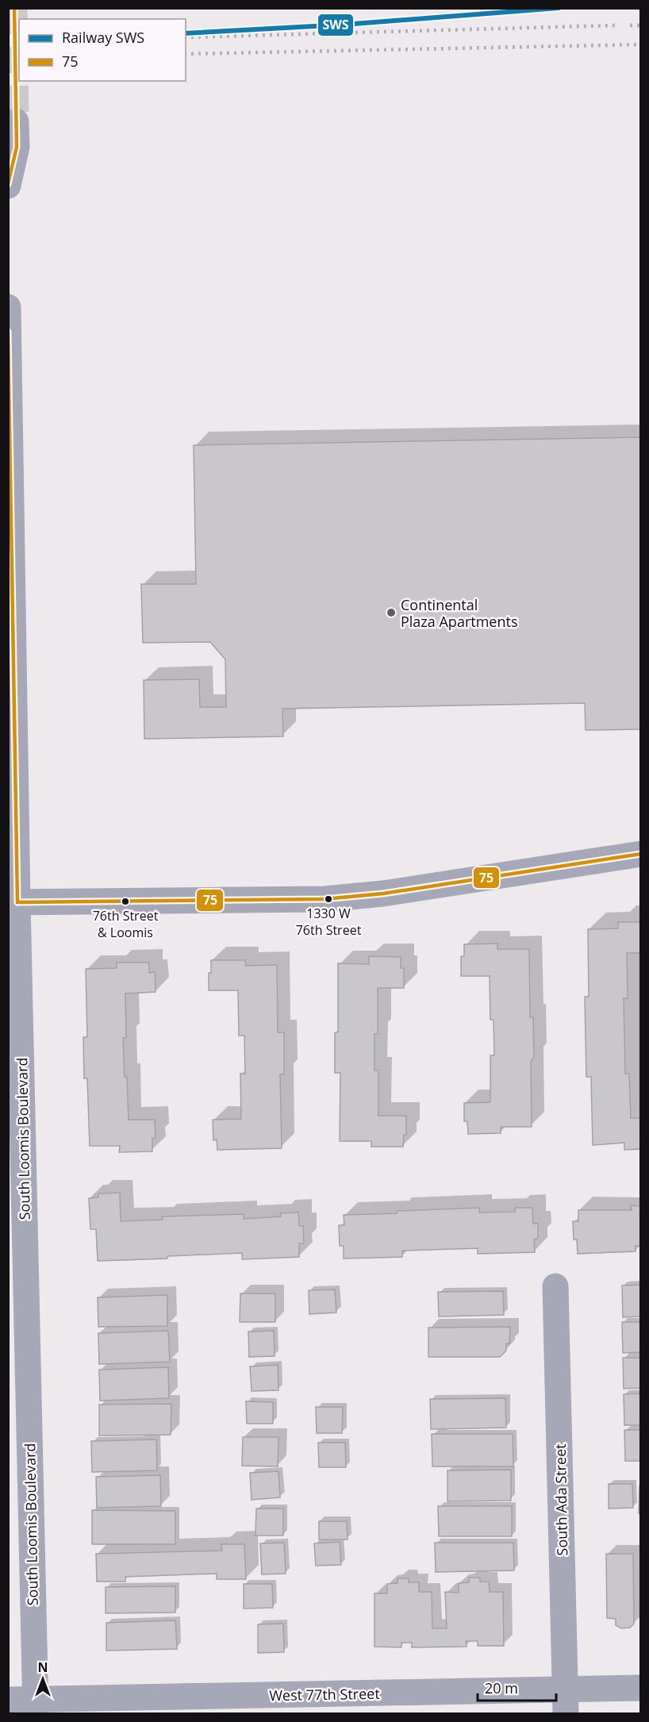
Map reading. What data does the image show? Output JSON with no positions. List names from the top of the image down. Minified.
{"streets":{"street":["South Loomis Boulevard","South Ada Street","West 77th Street"]},"crossings":[["South Loomis Boulevard","West 77th Street"],["South Ada Street","West 77th Street"]],"places":["Continental Plaza Apartments","1330 W 76th Street","76th Street & Loomis"],"lines":["rail line SWS","transit line 75"],"legend":["Railway SWS","75"],"scale_bar":"20 m","north":"top"}
